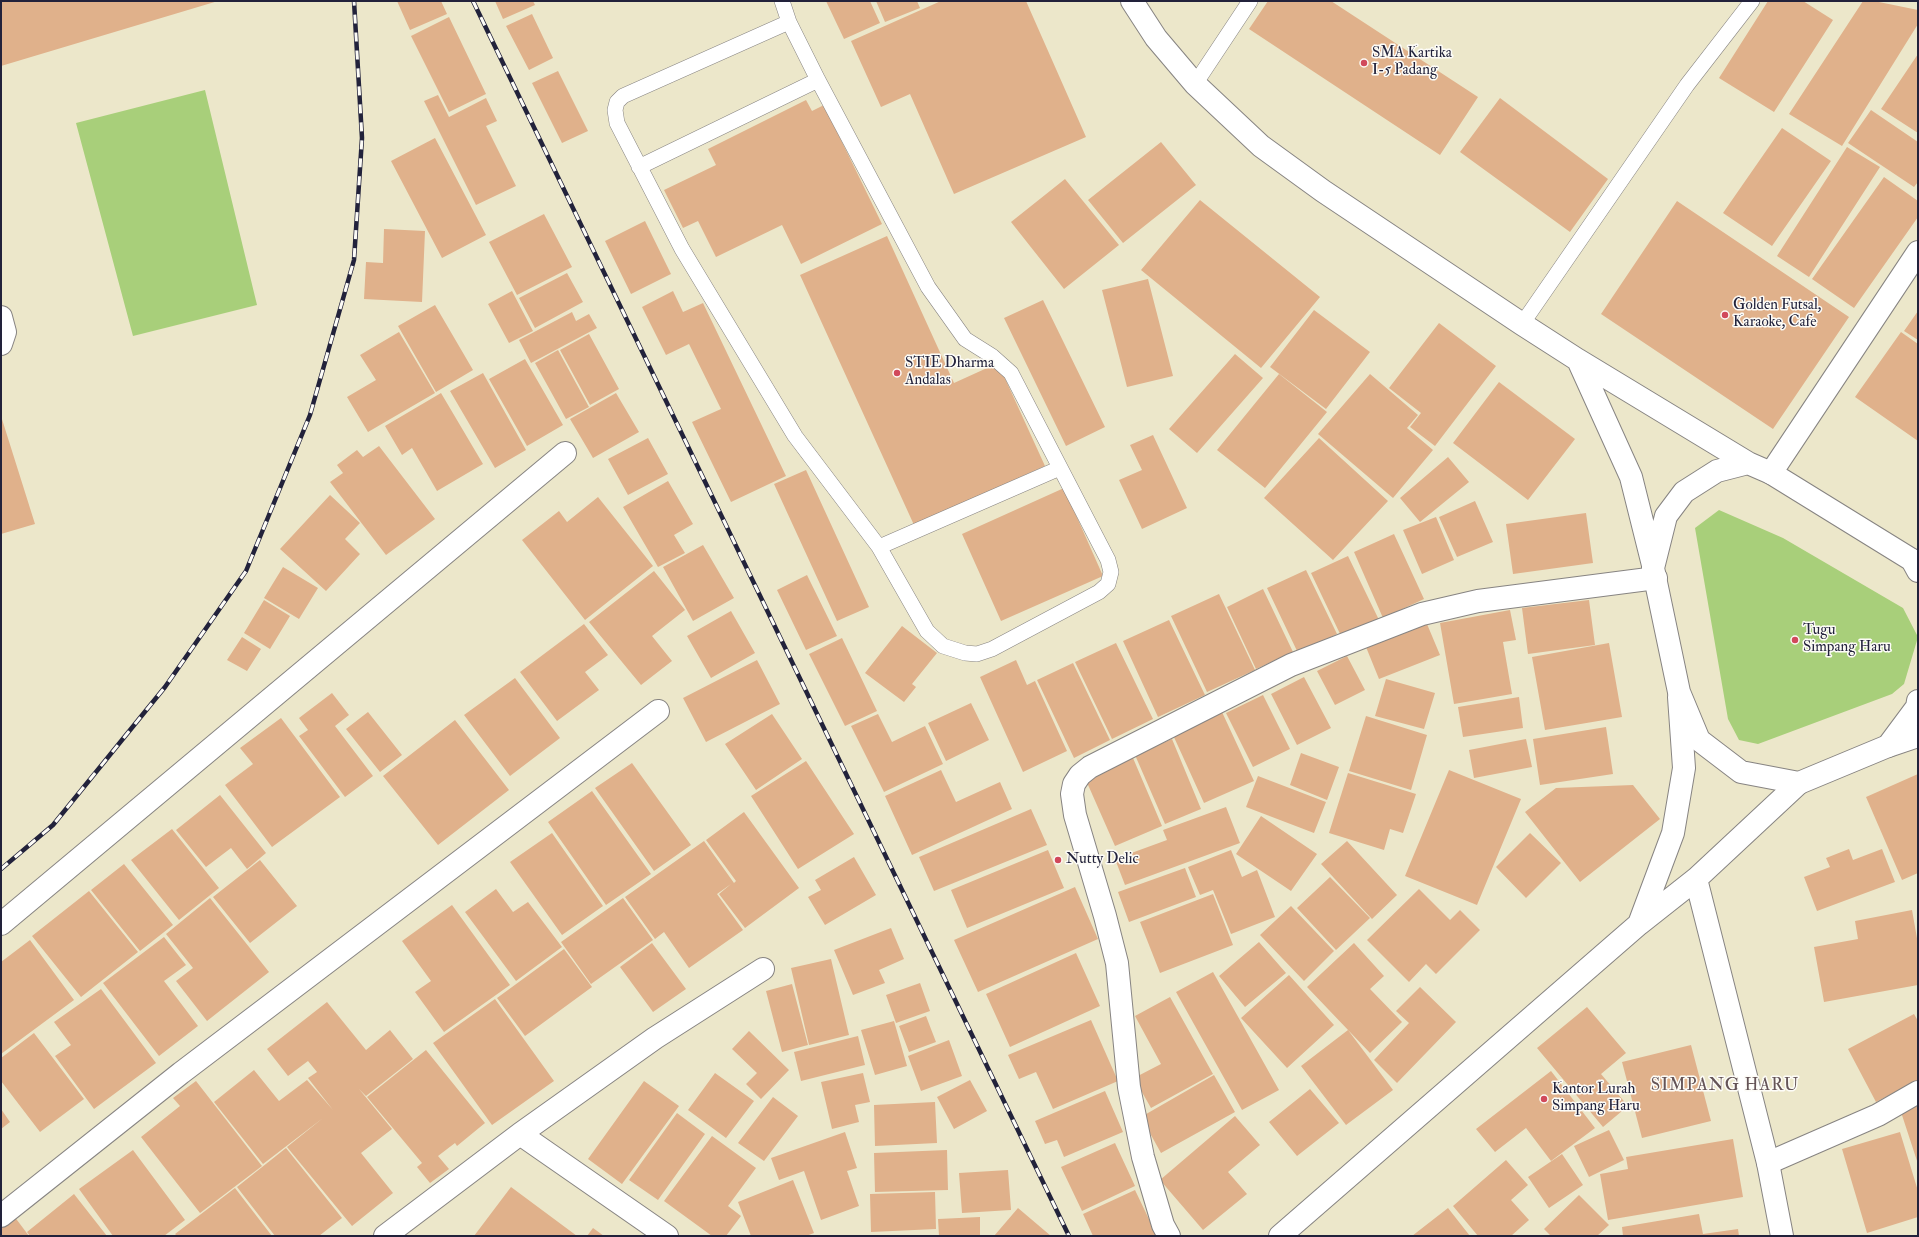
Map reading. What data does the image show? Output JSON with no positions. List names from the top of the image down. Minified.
{"districts":["SIMPANG HARU"],"places":["SMA Kartika I-5 Padang","Golden Futsal, Karaoke, Cafe","STIE Dharma Andalas","Tugu Simpang Haru","Nutty Delic","Kantor Lurah Simpang Haru"]}
